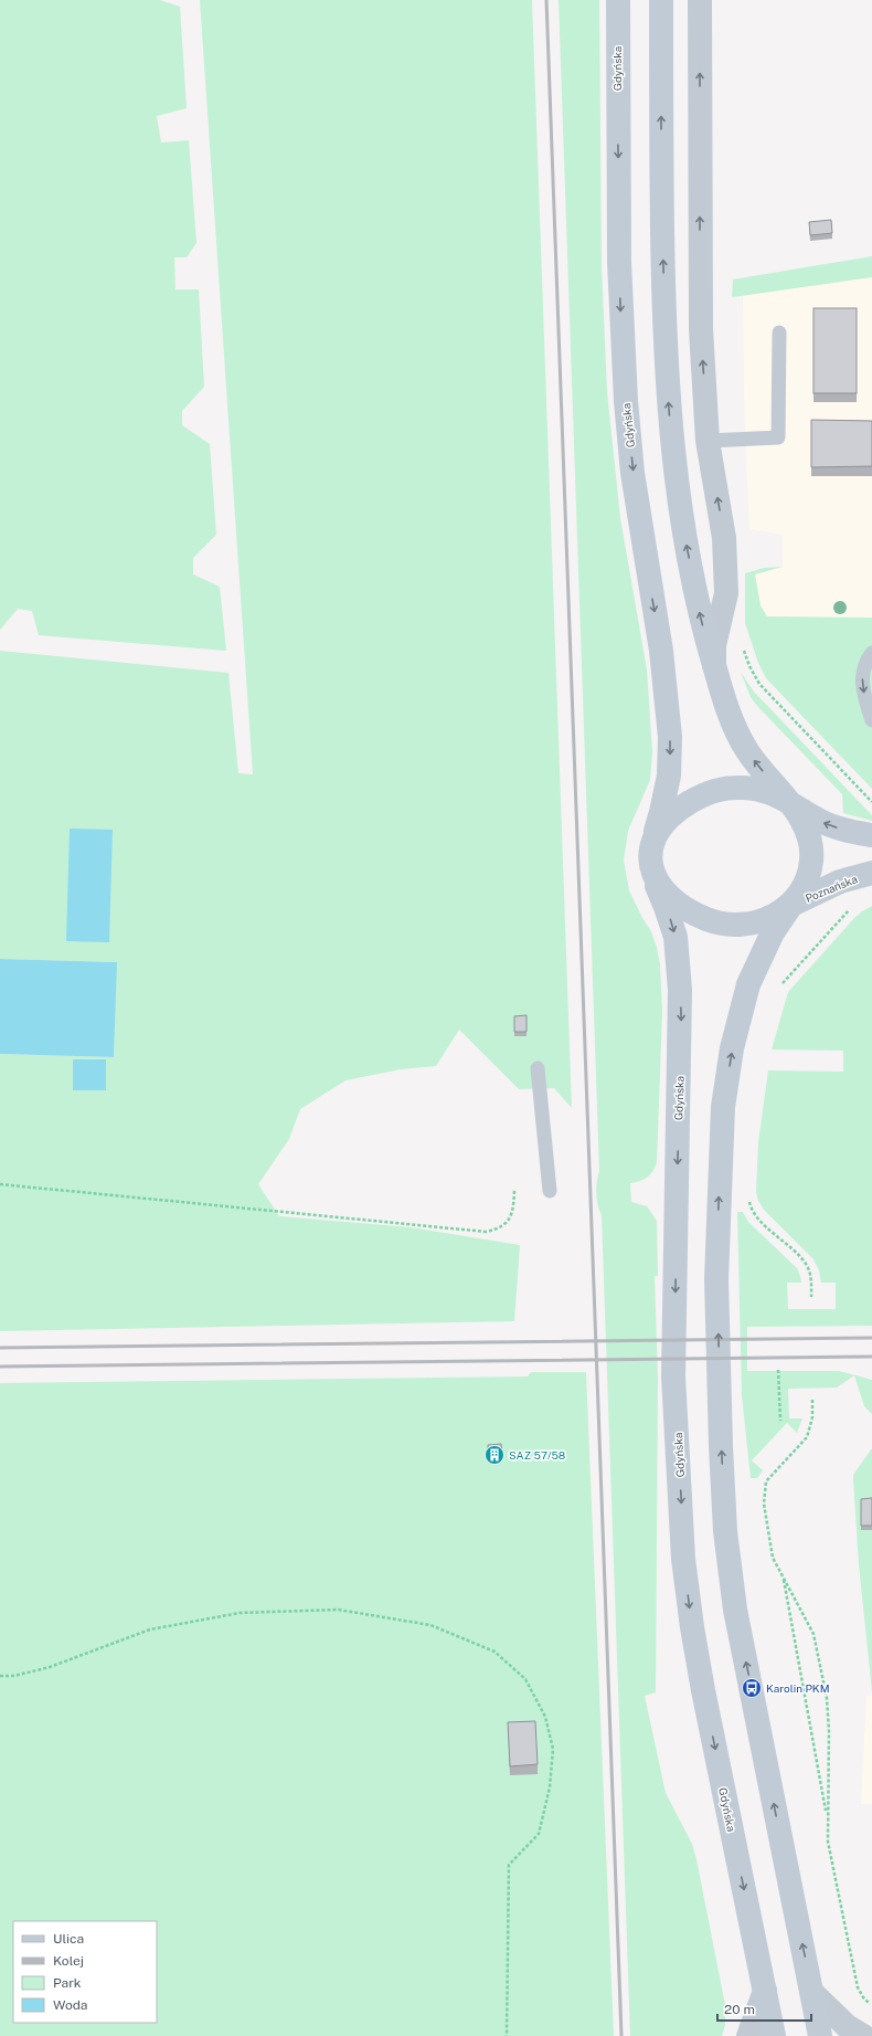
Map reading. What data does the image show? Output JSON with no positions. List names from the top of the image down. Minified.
{"streets":{"main road":["Gdyńska","Poznańska"]},"crossings":[["Gdyńska","Poznańska"]],"places":{"building":["SAZ 57/58"],"bus stop":["Karolin PKM"]},"legend":["Ulica","Kolej","Park","Woda"],"scale_bar":"20 m"}
